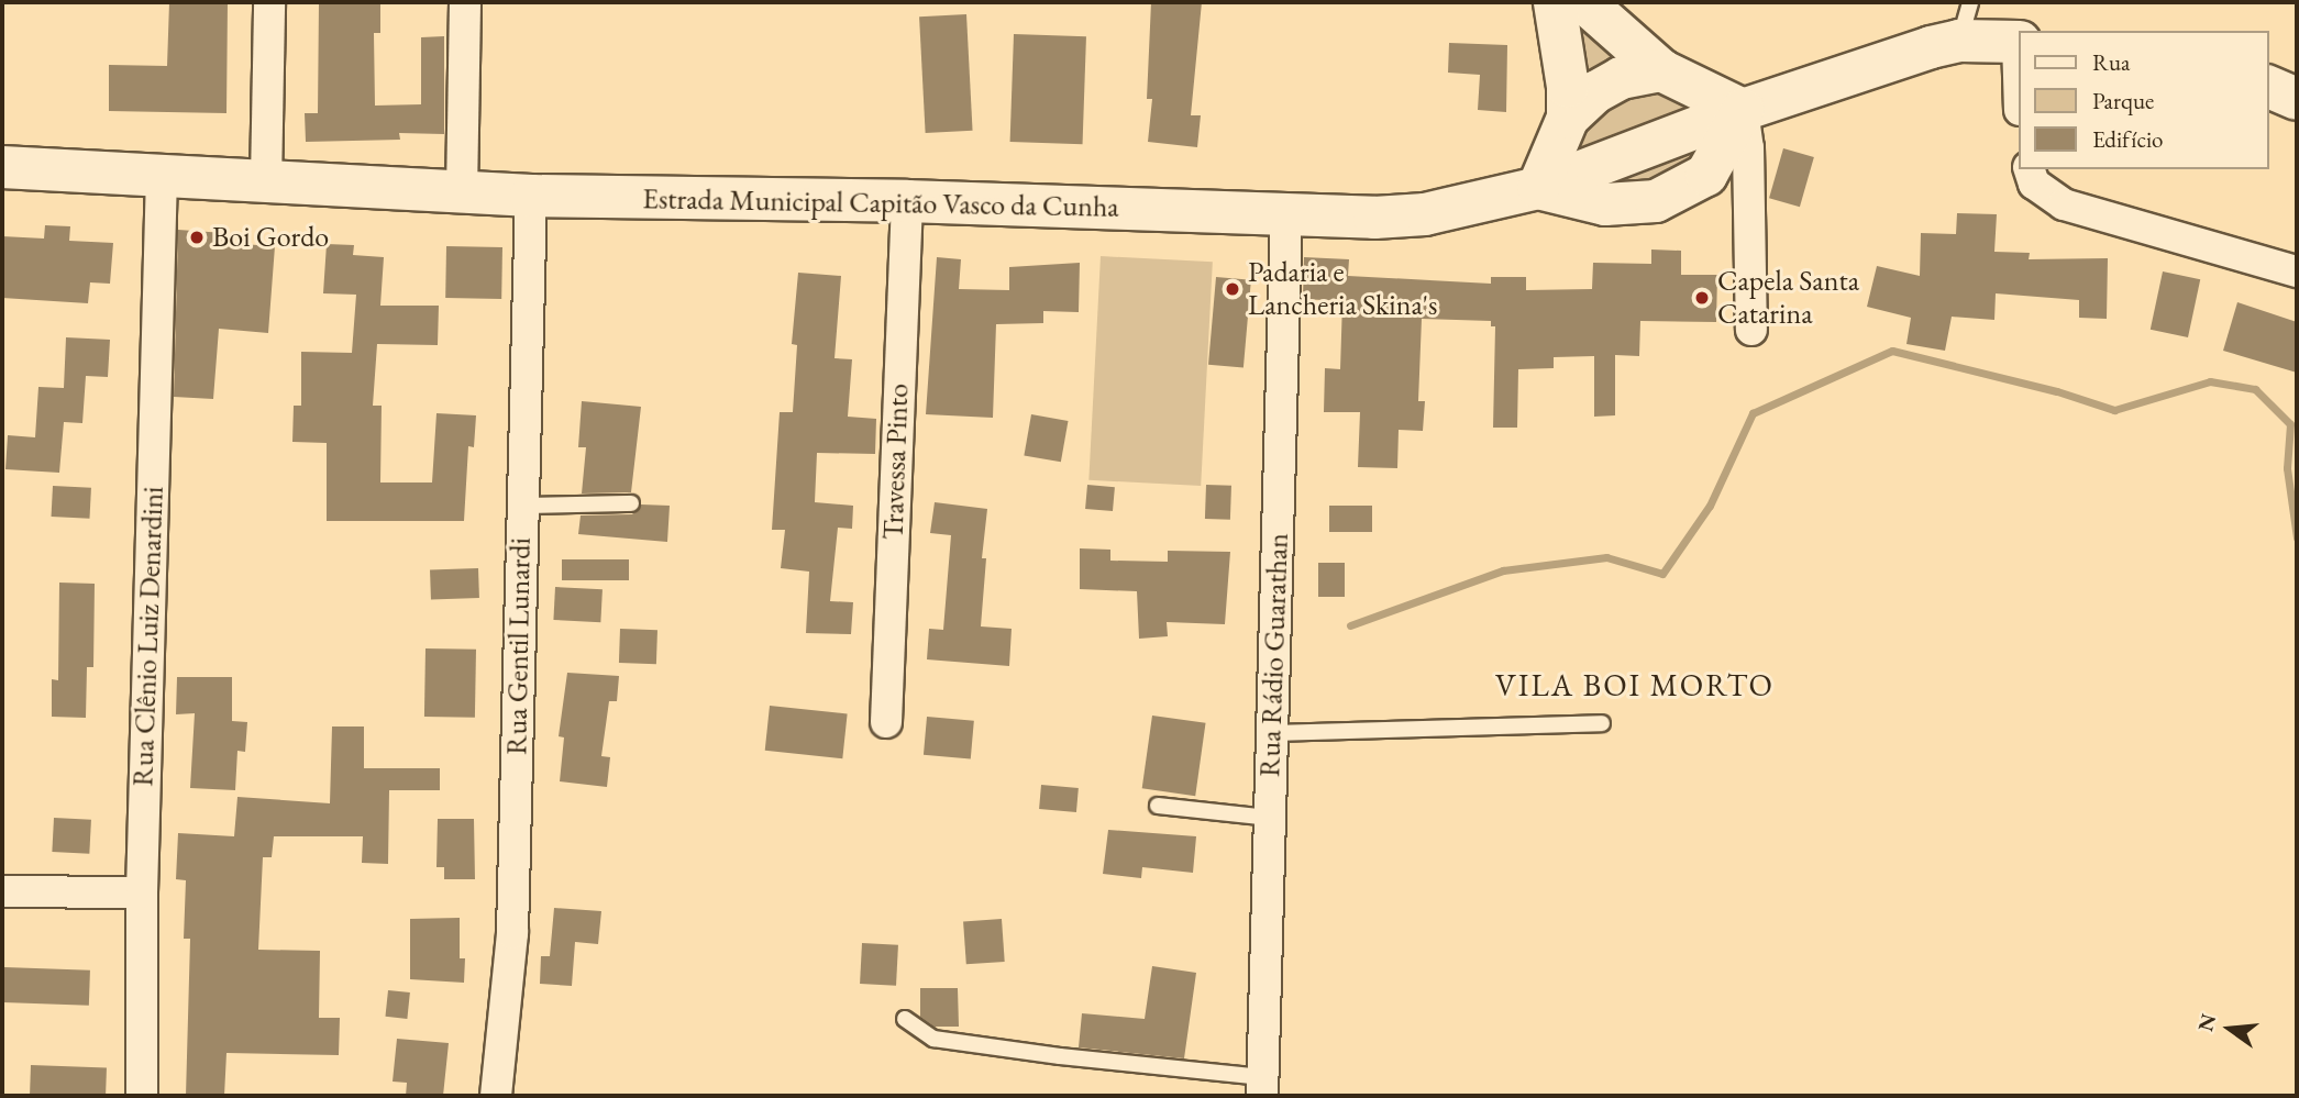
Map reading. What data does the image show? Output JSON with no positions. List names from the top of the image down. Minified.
{"streets":{"street":["Estrada Municipal Capitão Vasco da Cunha","Travessa Pinto","Rua Clênio Luiz Denardini","Rua Gentil Lunardi","Rua Rádio Guarathan"]},"crossings":[["Estrada Municipal Capitão Vasco da Cunha","Travessa Pinto"],["Estrada Municipal Capitão Vasco da Cunha","Rua Clênio Luiz Denardini"],["Estrada Municipal Capitão Vasco da Cunha","Rua Gentil Lunardi"],["Estrada Municipal Capitão Vasco da Cunha","Rua Rádio Guarathan"]],"districts":["VILA BOI MORTO"],"places":["Boi Gordo","Padaria e Lancheria Skina's","Capela Santa Catarina"],"legend":["Rua","Parque","Edifício"],"north":"left"}
